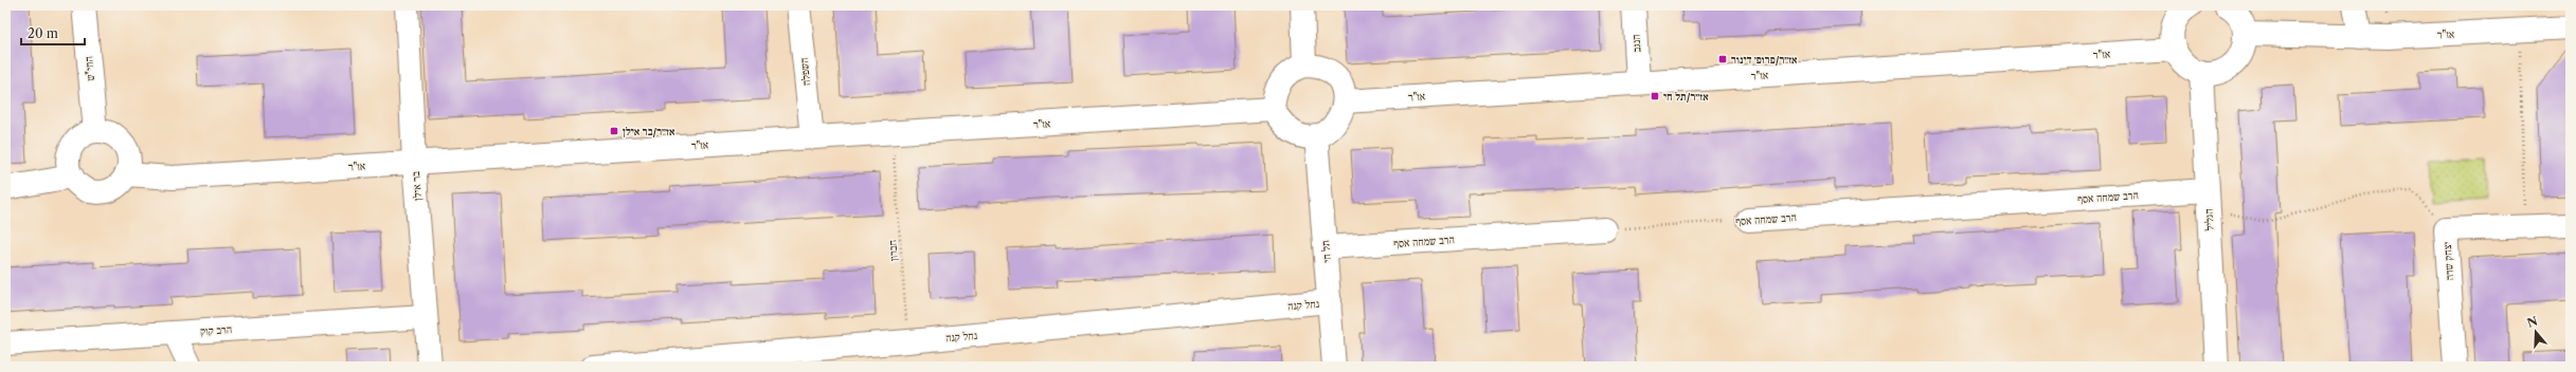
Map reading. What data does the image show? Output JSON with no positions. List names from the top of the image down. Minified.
{"streets":{"street":["אז\"ר","הנגב","החי\"ש","השפלה","בר אילן","הרב שמחה אסף","הגליל","תל חי","יצחק שדה","נחל קנה","הרב קוק"],"path":["חברון"]},"crossings":[["אז\"ר","הנגב"],["אז\"ר","החי\"ש"],["אז\"ר","השפלה"],["אז\"ר","בר אילן"],["אז\"ר","חברון"],["אז\"ר","תל חי"],["בר אילן","הרב קוק"],["הרב שמחה אסף","הגליל"],["הרב שמחה אסף","תל חי"],["חברון","נחל קנה"],["תל חי","נחל קנה"]],"places":{"transit":["אז״ר/פרופ׳ דינור","אז״ר/תל חי","אז״ר/בר אילן"]},"scale_bar":"20 m","north":"top"}
